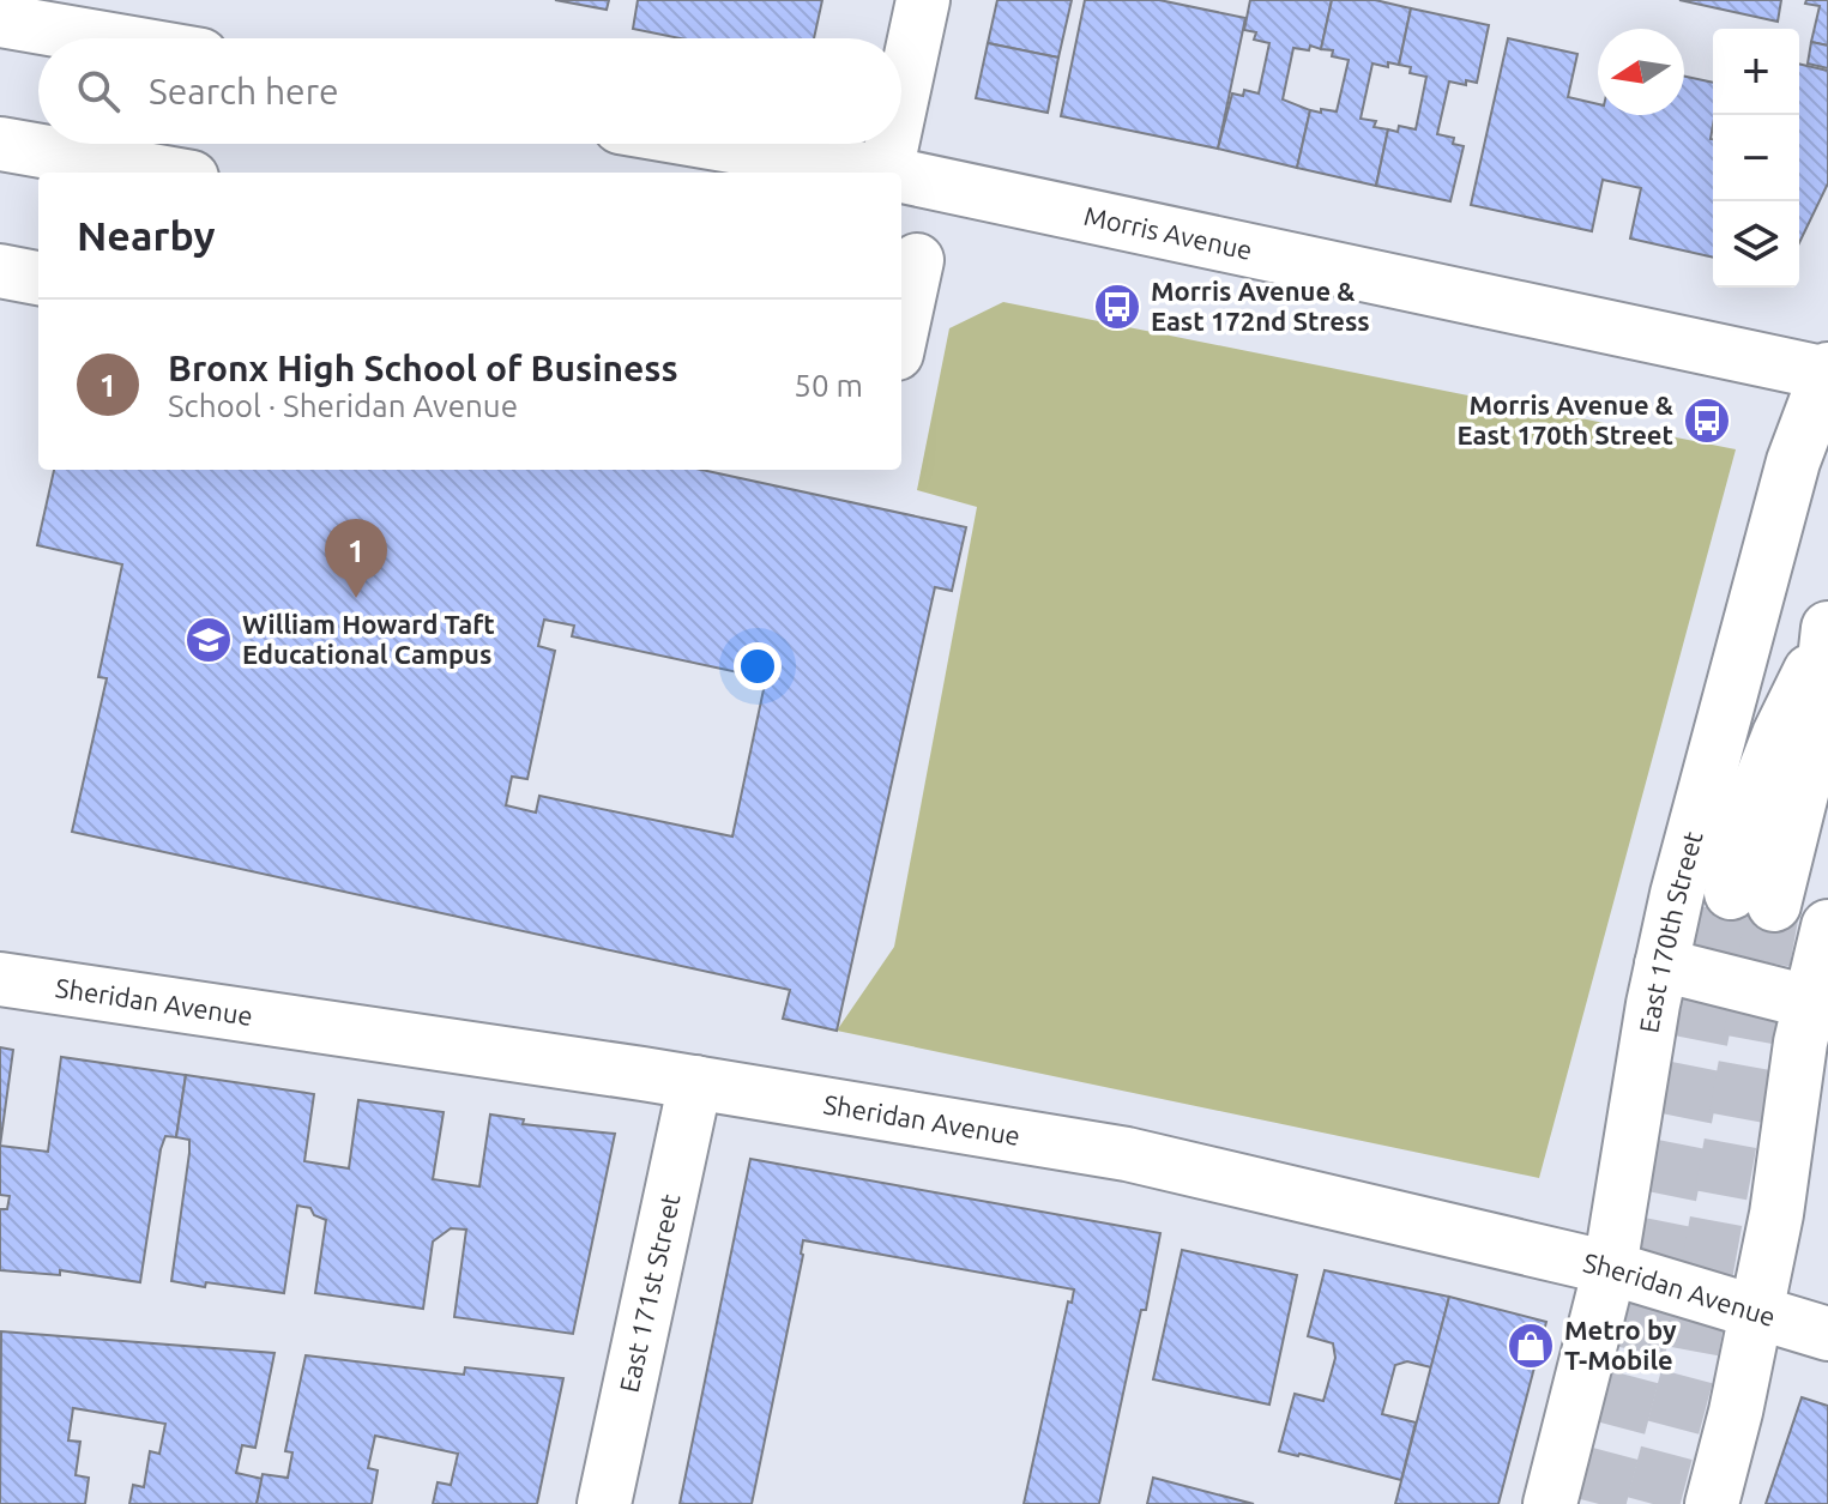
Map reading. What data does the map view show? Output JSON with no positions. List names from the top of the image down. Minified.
{"streets":{"street":["Morris Avenue","East 170th Street","Sheridan Avenue","East 171st Street"]},"crossings":[["Morris Avenue","East 170th Street"],["East 170th Street","Sheridan Avenue"],["Sheridan Avenue","East 171st Street"]],"places":{"bus stop":["Morris Avenue & East 172nd Stress","Morris Avenue & East 170th Street"],"school or university":["William Howard Taft Educational Campus"],"shop":["Metro by T-Mobile"]},"north":"left","page":{"map_buttons":["+","−"],"search":"Search here","heading":"Nearby","list":[{"mark":"1","name":"Bronx High School of Business","note":"School · Sheridan Avenue","value":"50 m"}],"pins":"1"}}
